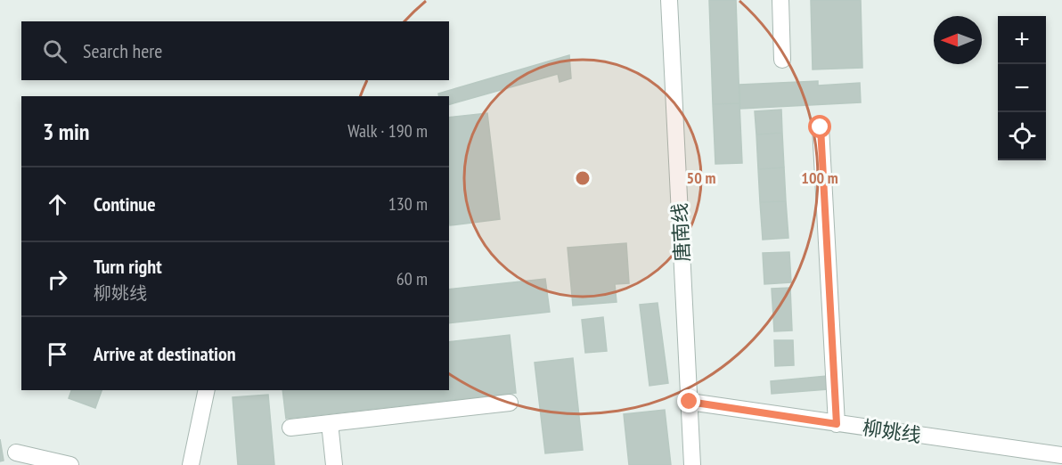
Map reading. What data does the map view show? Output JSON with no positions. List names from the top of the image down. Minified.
{"streets":{"street":["唐南线","柳姚线"]},"crossings":[["唐南线","柳姚线"]],"north":"left","page":{"map_buttons":["+","−"],"search":"Search here","heading":["3 min","Walk · 190 m"],"list":[["Continue","130 m"],["Turn right","柳姚线","60 m"],"Arrive at destination"]},"rings":["50 m","100 m"]}
